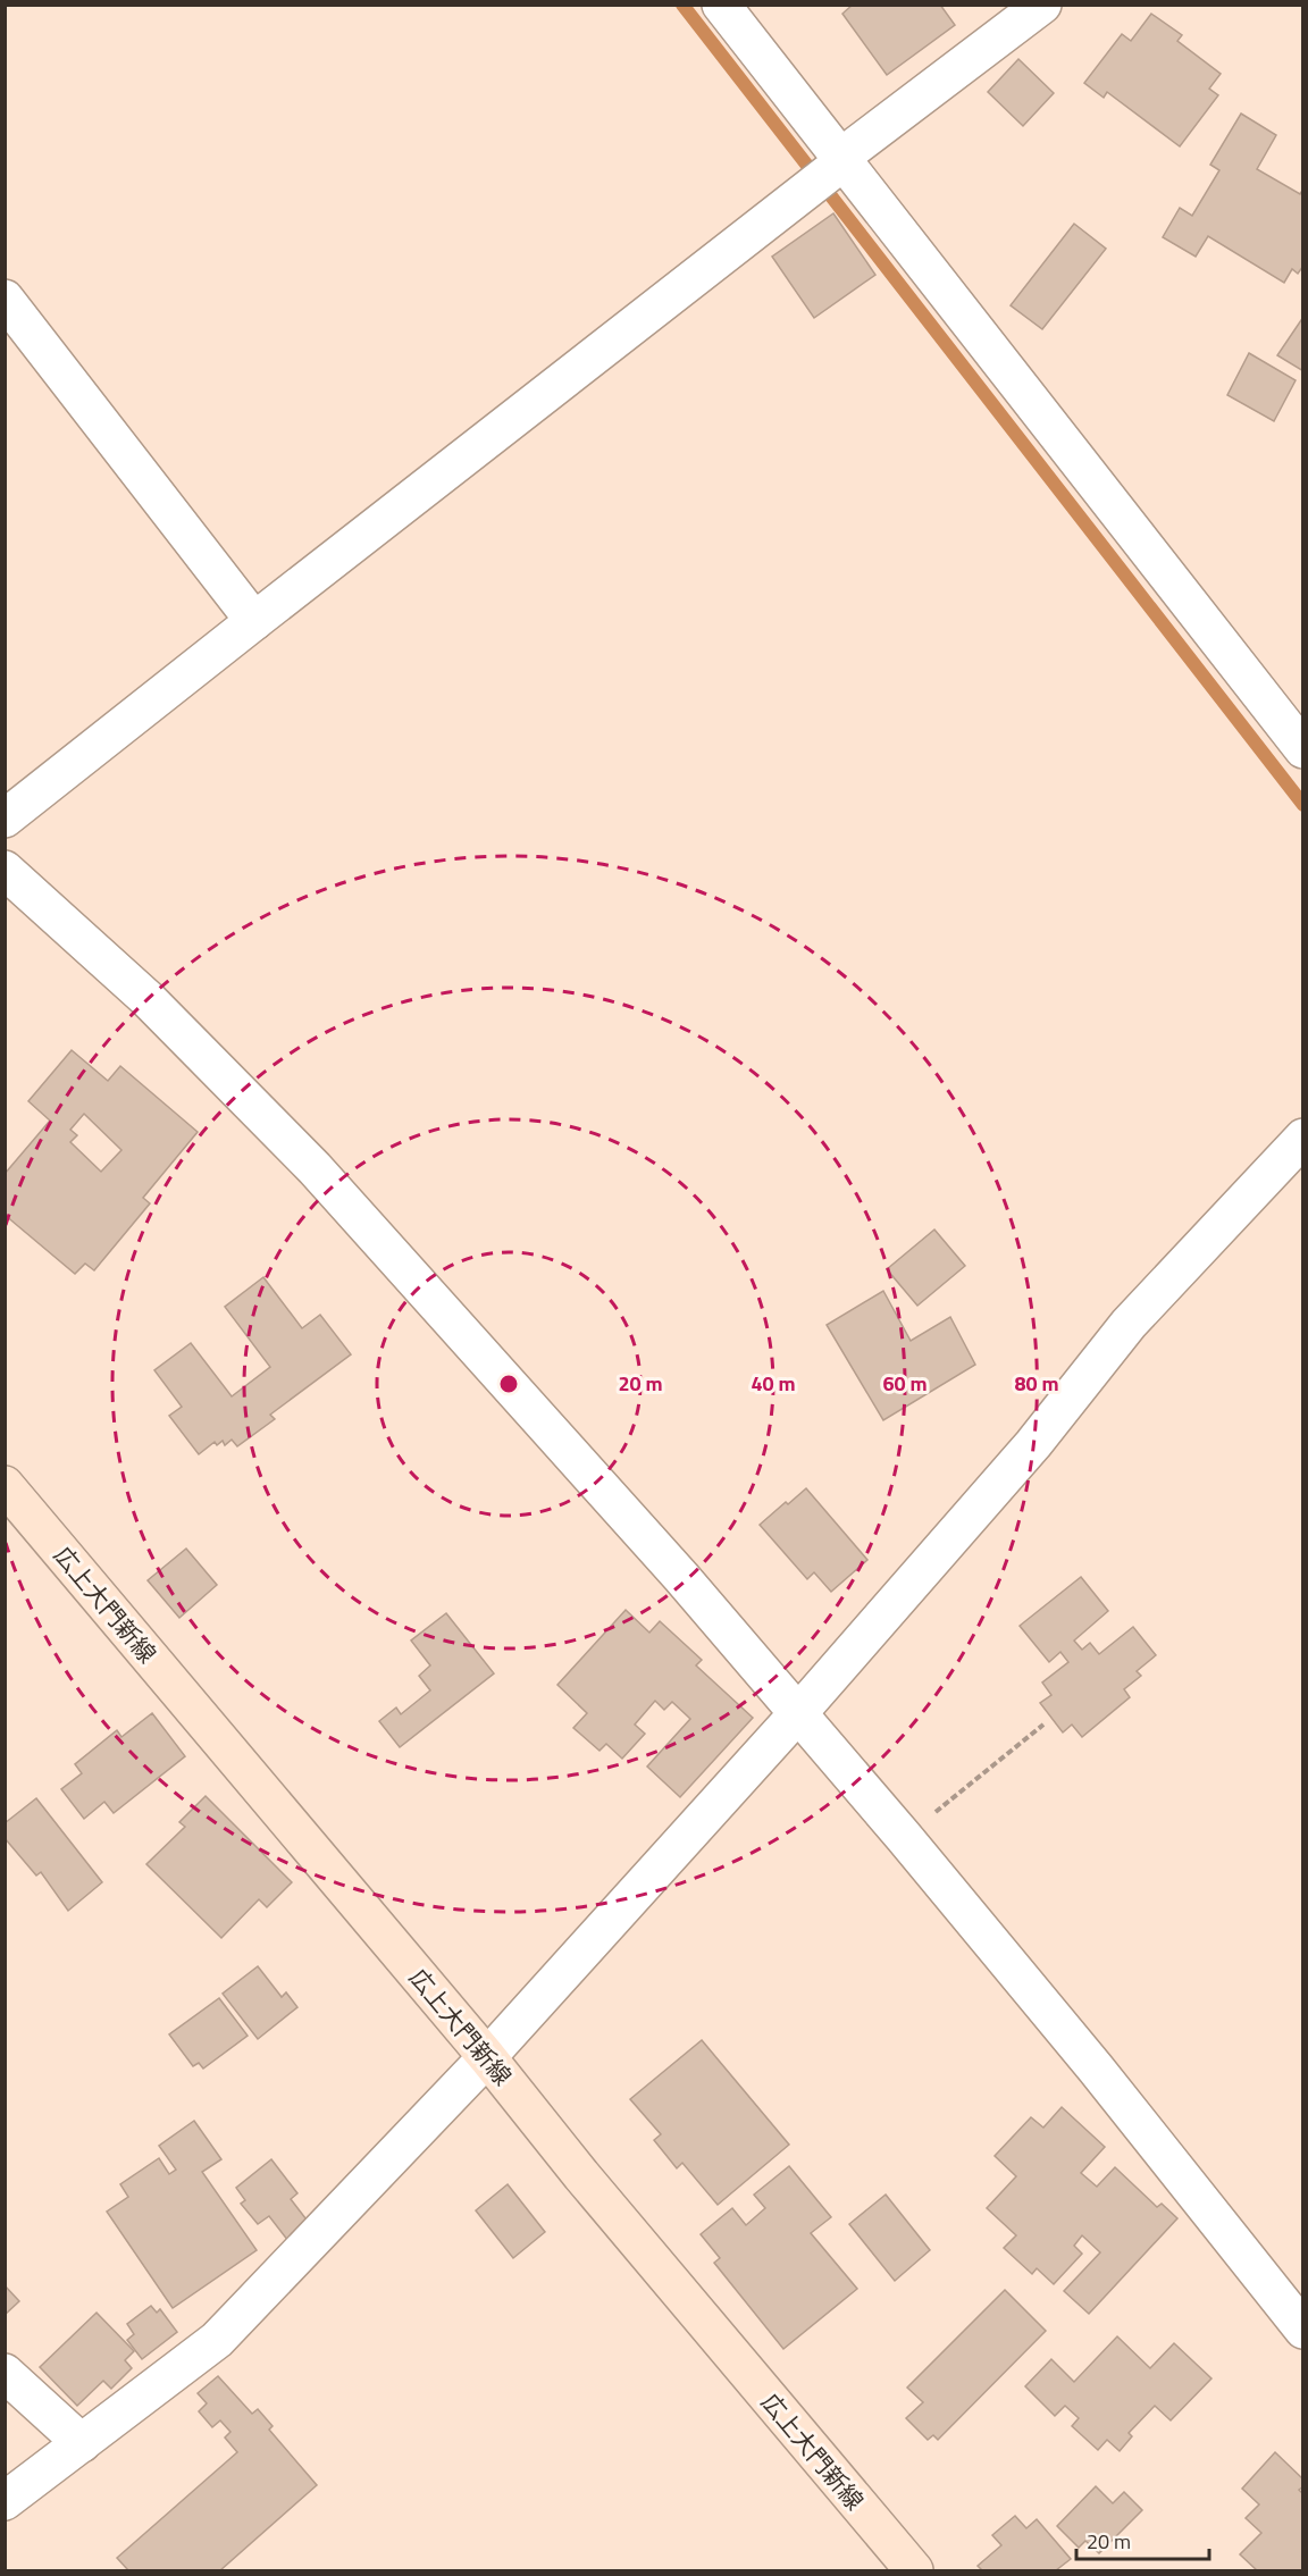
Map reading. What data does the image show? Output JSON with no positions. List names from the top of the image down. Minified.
{"streets":{"main road":["広上大門新線"]},"scale_bar":"20 m","rings":["20 m","40 m","60 m","80 m"]}
